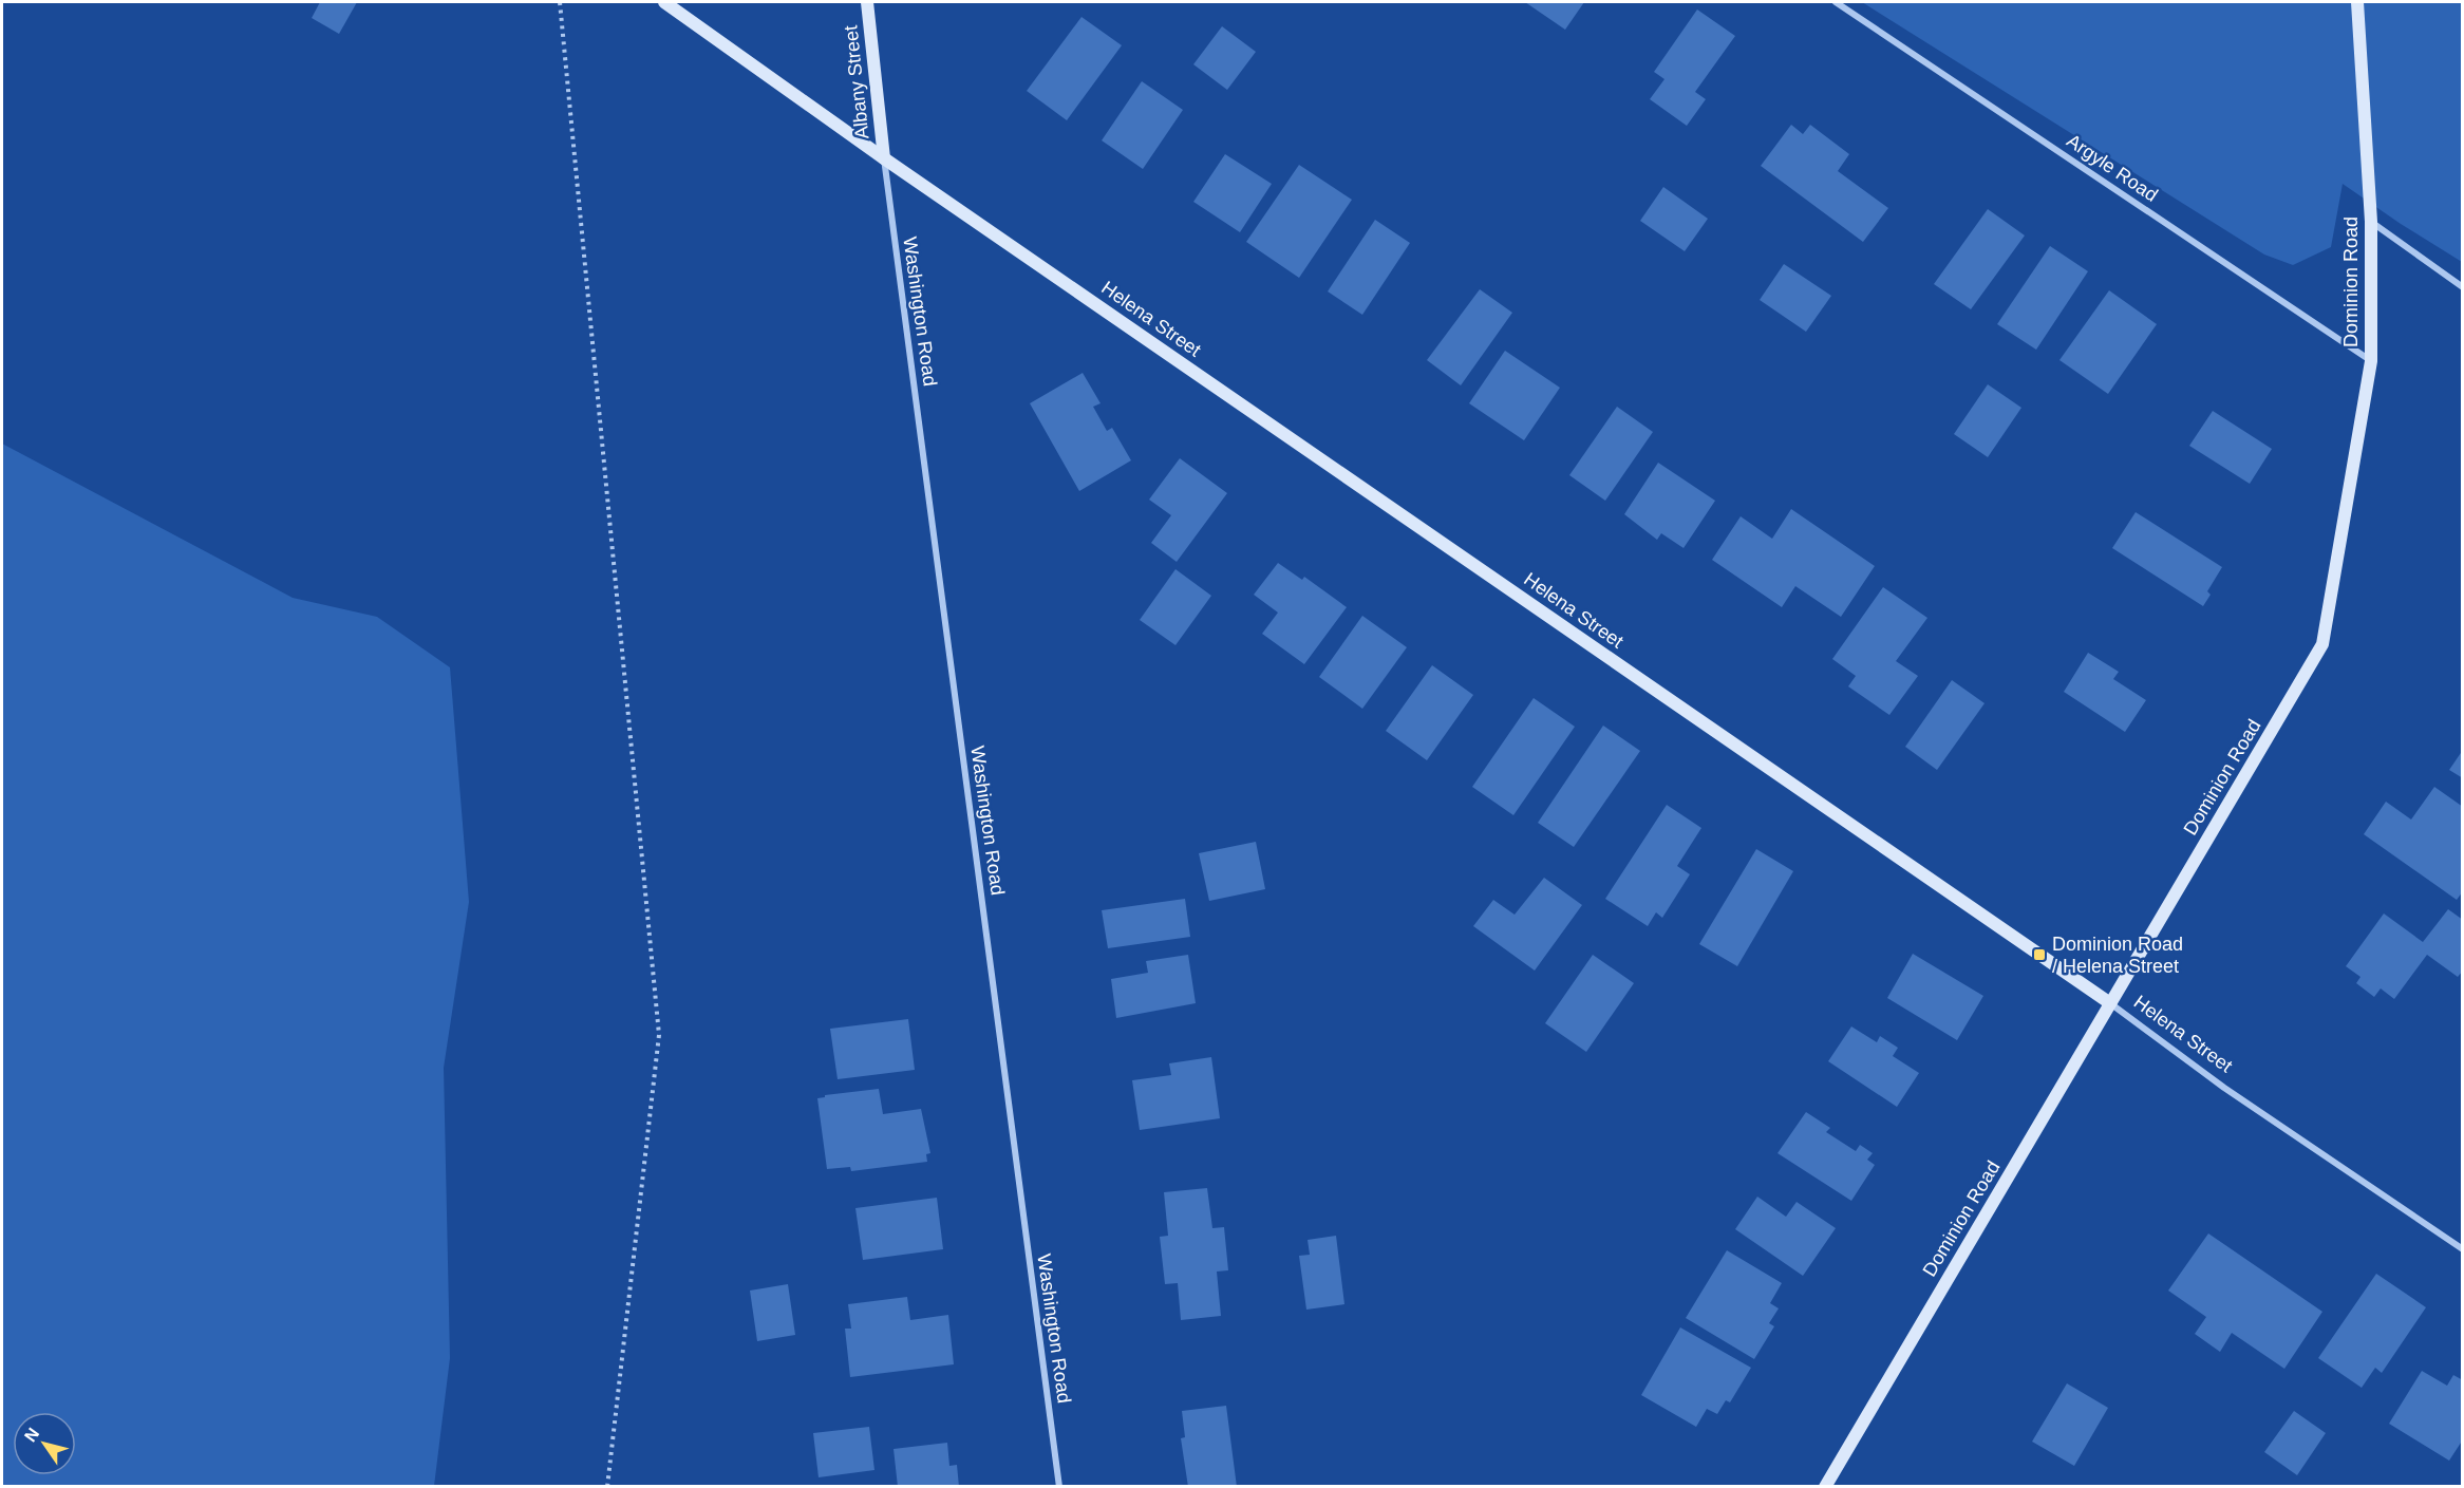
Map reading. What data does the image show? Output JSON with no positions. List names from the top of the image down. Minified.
{"streets":{"main road":["Albany Street","Dominion Road","Helena Street"],"street":["Argyle Road","Washington Road"]},"crossings":[["Albany Street","Washington Road"],["Albany Street","Helena Street"],["Argyle Road","Dominion Road"],["Dominion Road","Helena Street"],["Washington Road","Helena Street"]],"places":{"transit":["Dominion Road / Helena Street"]},"north":"top left"}
